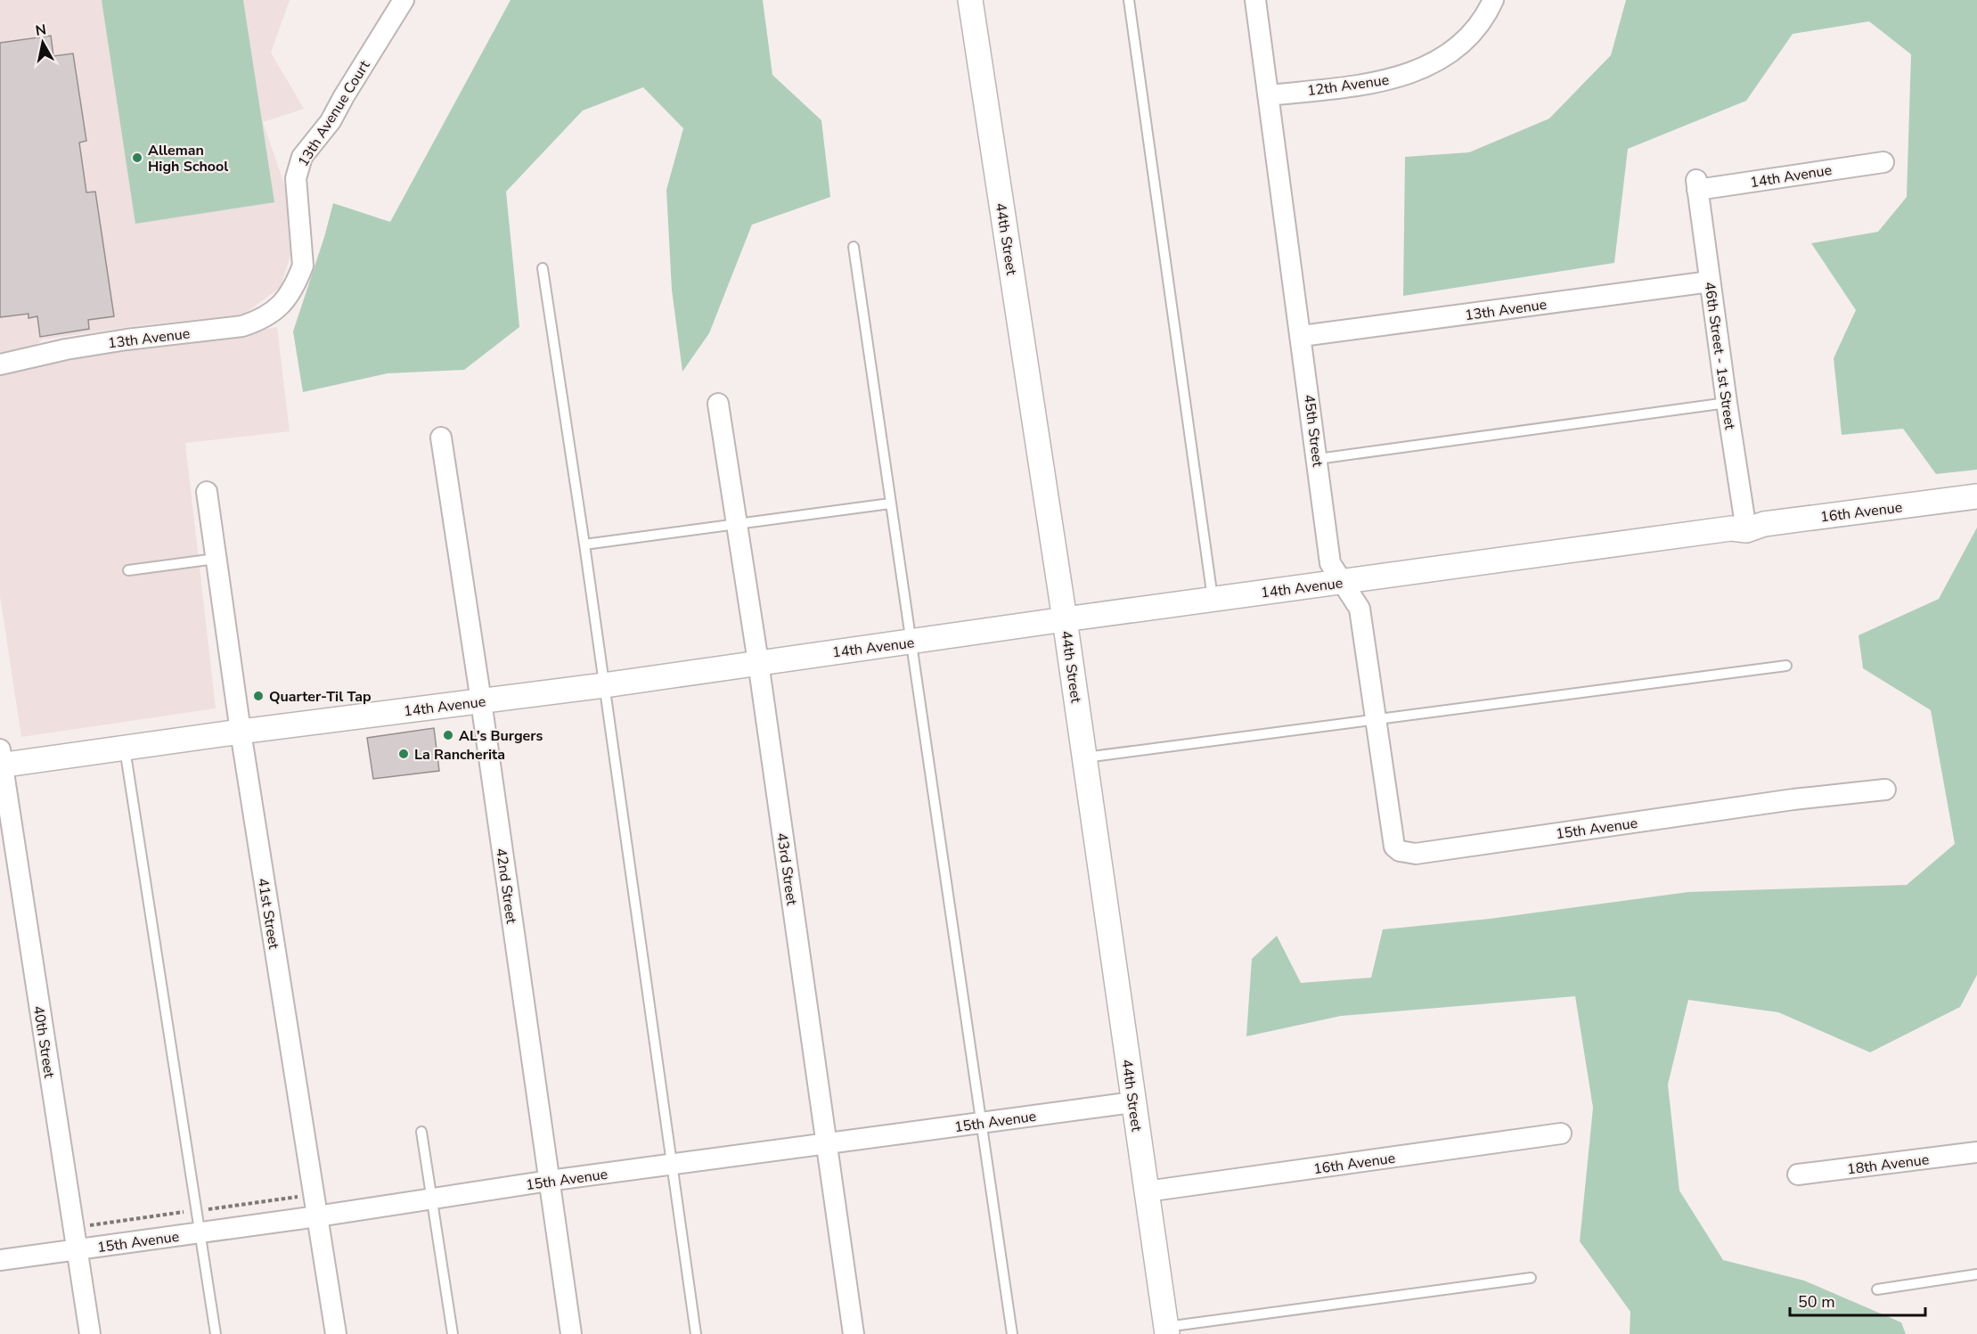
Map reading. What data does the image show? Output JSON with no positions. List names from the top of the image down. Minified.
{"streets":{"street":["12th Avenue","13th Avenue Court","14th Avenue","44th Street","13th Avenue","46th Street - 1st Street","45th Street","16th Avenue","15th Avenue","43rd Street","42nd Street","41st Street","40th Street","18th Avenue"]},"crossings":[["12th Avenue","45th Street"],["13th Avenue Court","13th Avenue"],["14th Avenue","44th Street"],["14th Avenue","46th Street - 1st Street"],["14th Avenue","45th Street"],["14th Avenue","16th Avenue"],["14th Avenue","43rd Street"],["14th Avenue","42nd Street"],["14th Avenue","41st Street"],["14th Avenue","40th Street"],["44th Street","16th Avenue"],["44th Street","15th Avenue"],["13th Avenue","46th Street - 1st Street"],["13th Avenue","45th Street"],["46th Street - 1st Street","16th Avenue"],["45th Street","15th Avenue"],["15th Avenue","43rd Street"],["15th Avenue","42nd Street"],["15th Avenue","41st Street"],["15th Avenue","40th Street"]],"places":["Alleman High School","Quarter-Til Tap","AL’s Burgers","La Rancherita"],"scale_bar":"50 m","north":"top"}
